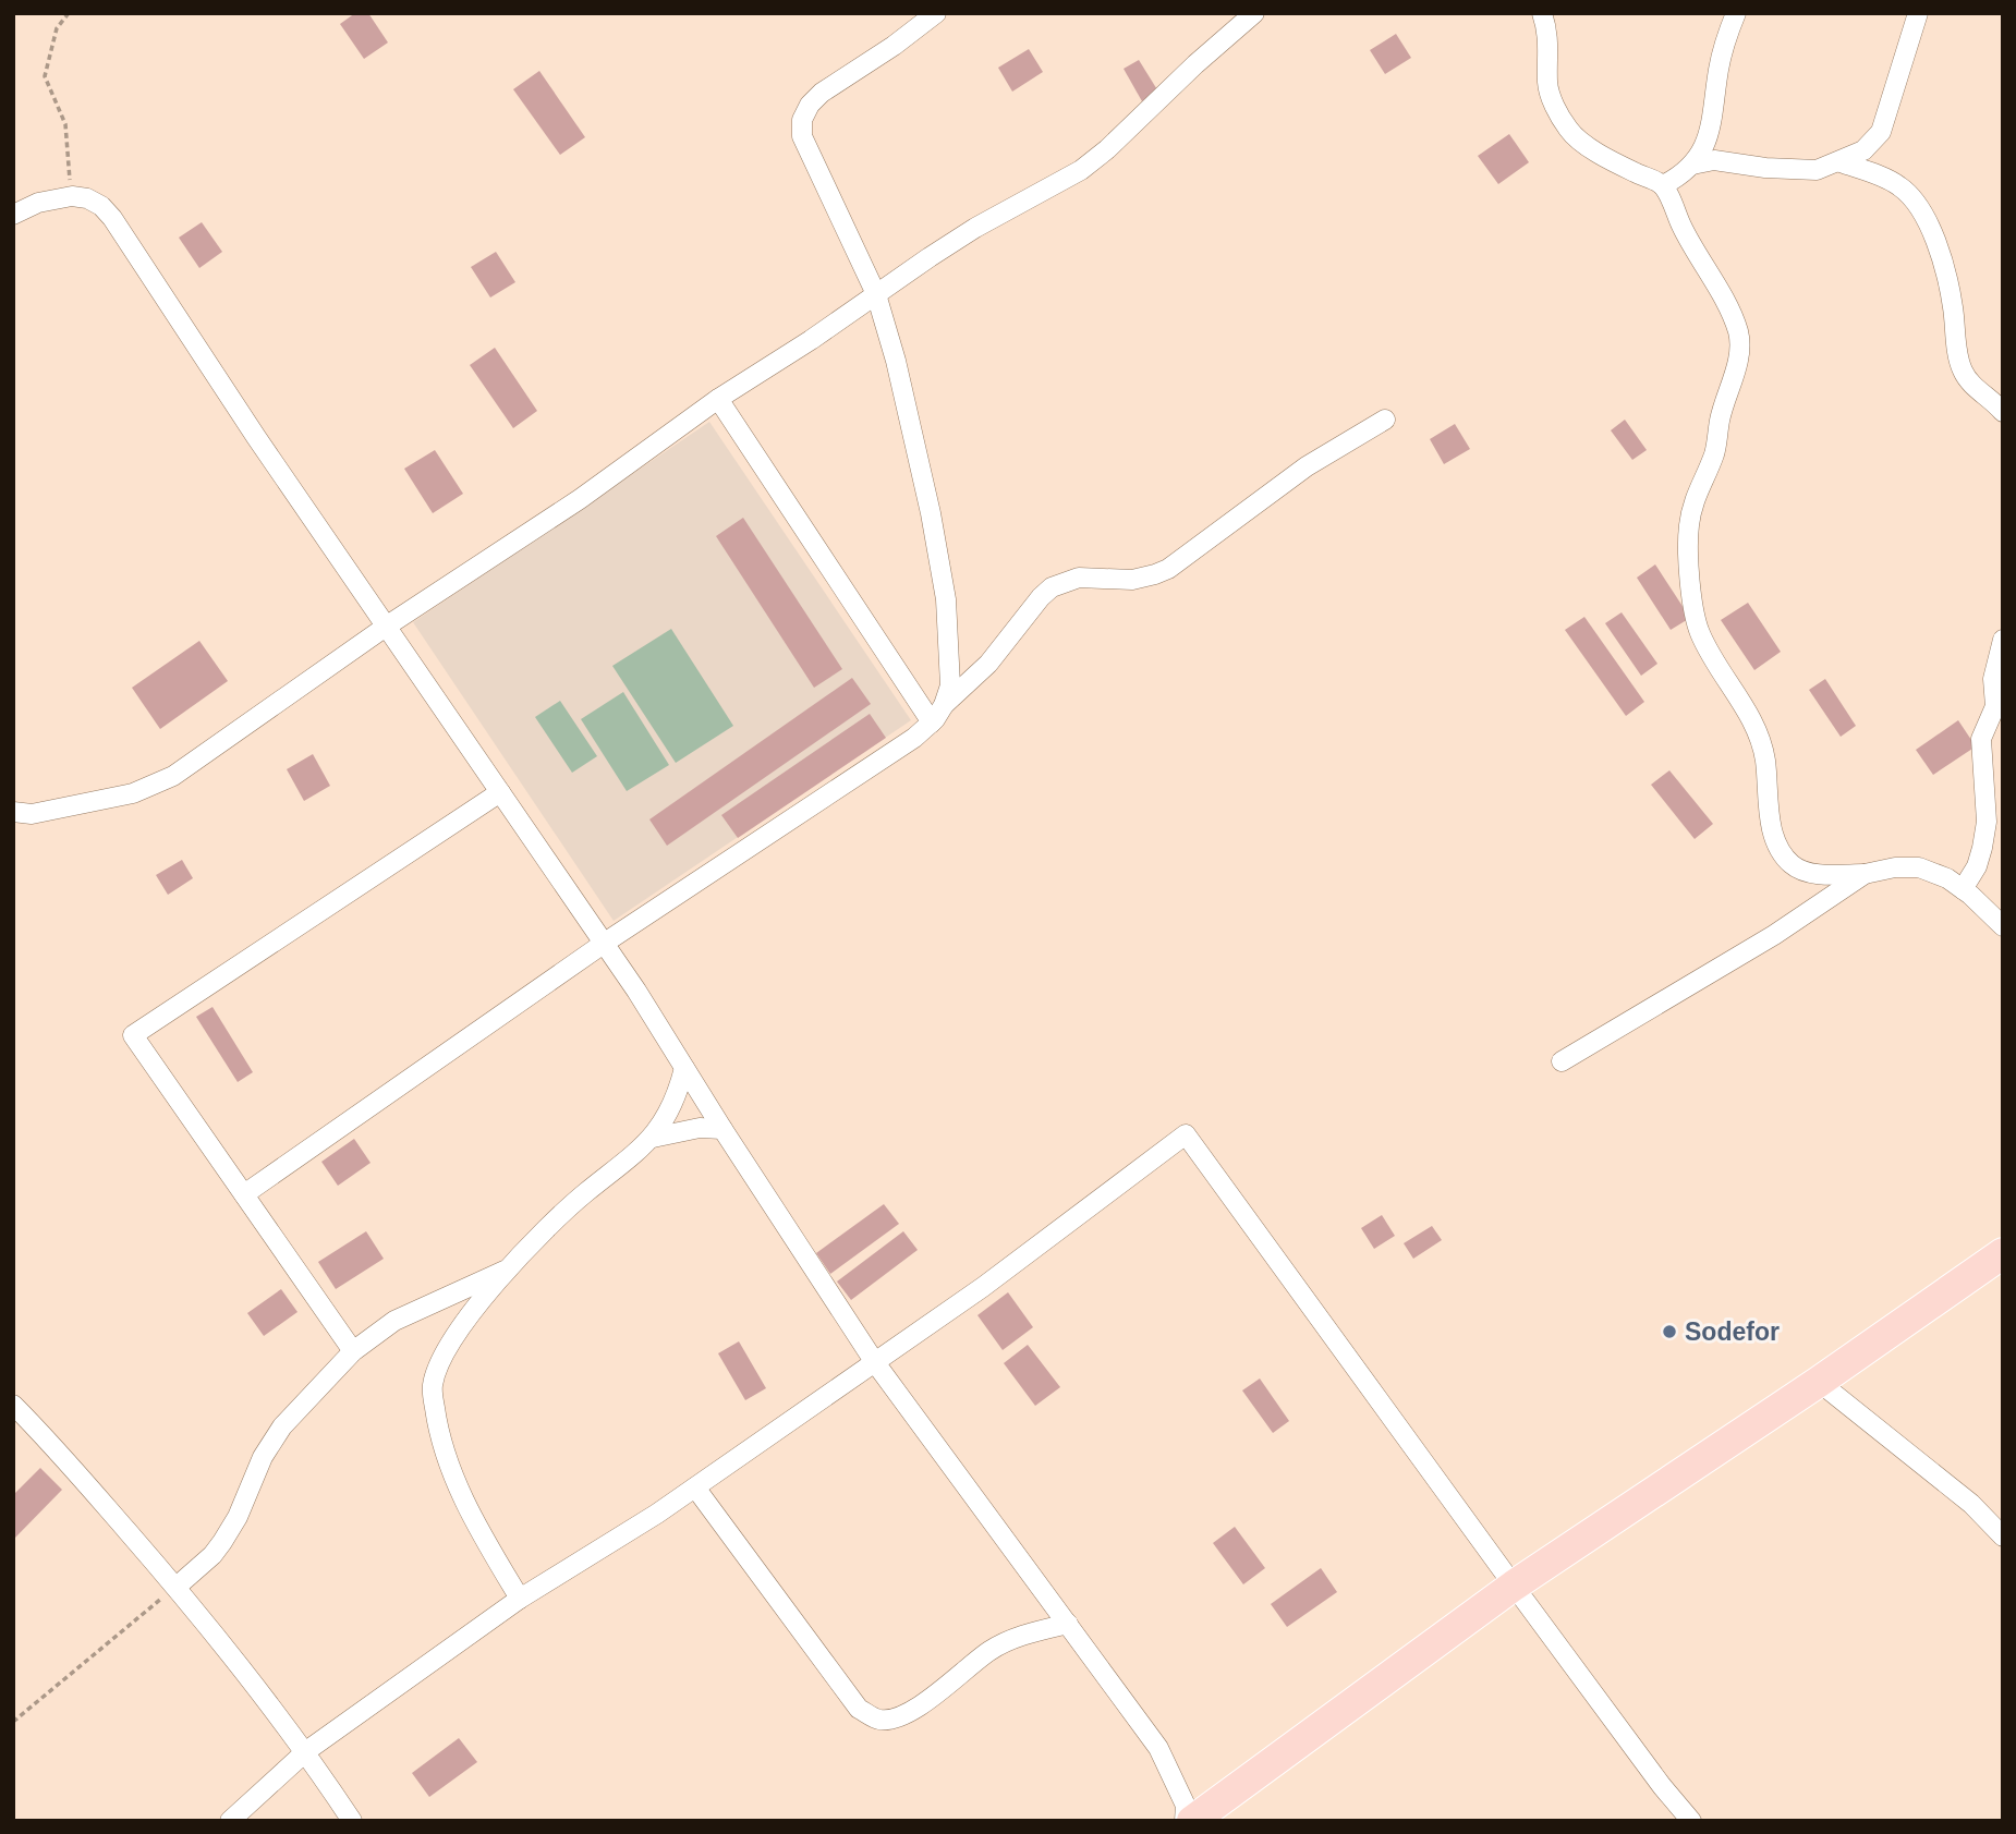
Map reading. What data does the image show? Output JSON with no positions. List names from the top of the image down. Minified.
{"places":["Sodefor"]}
